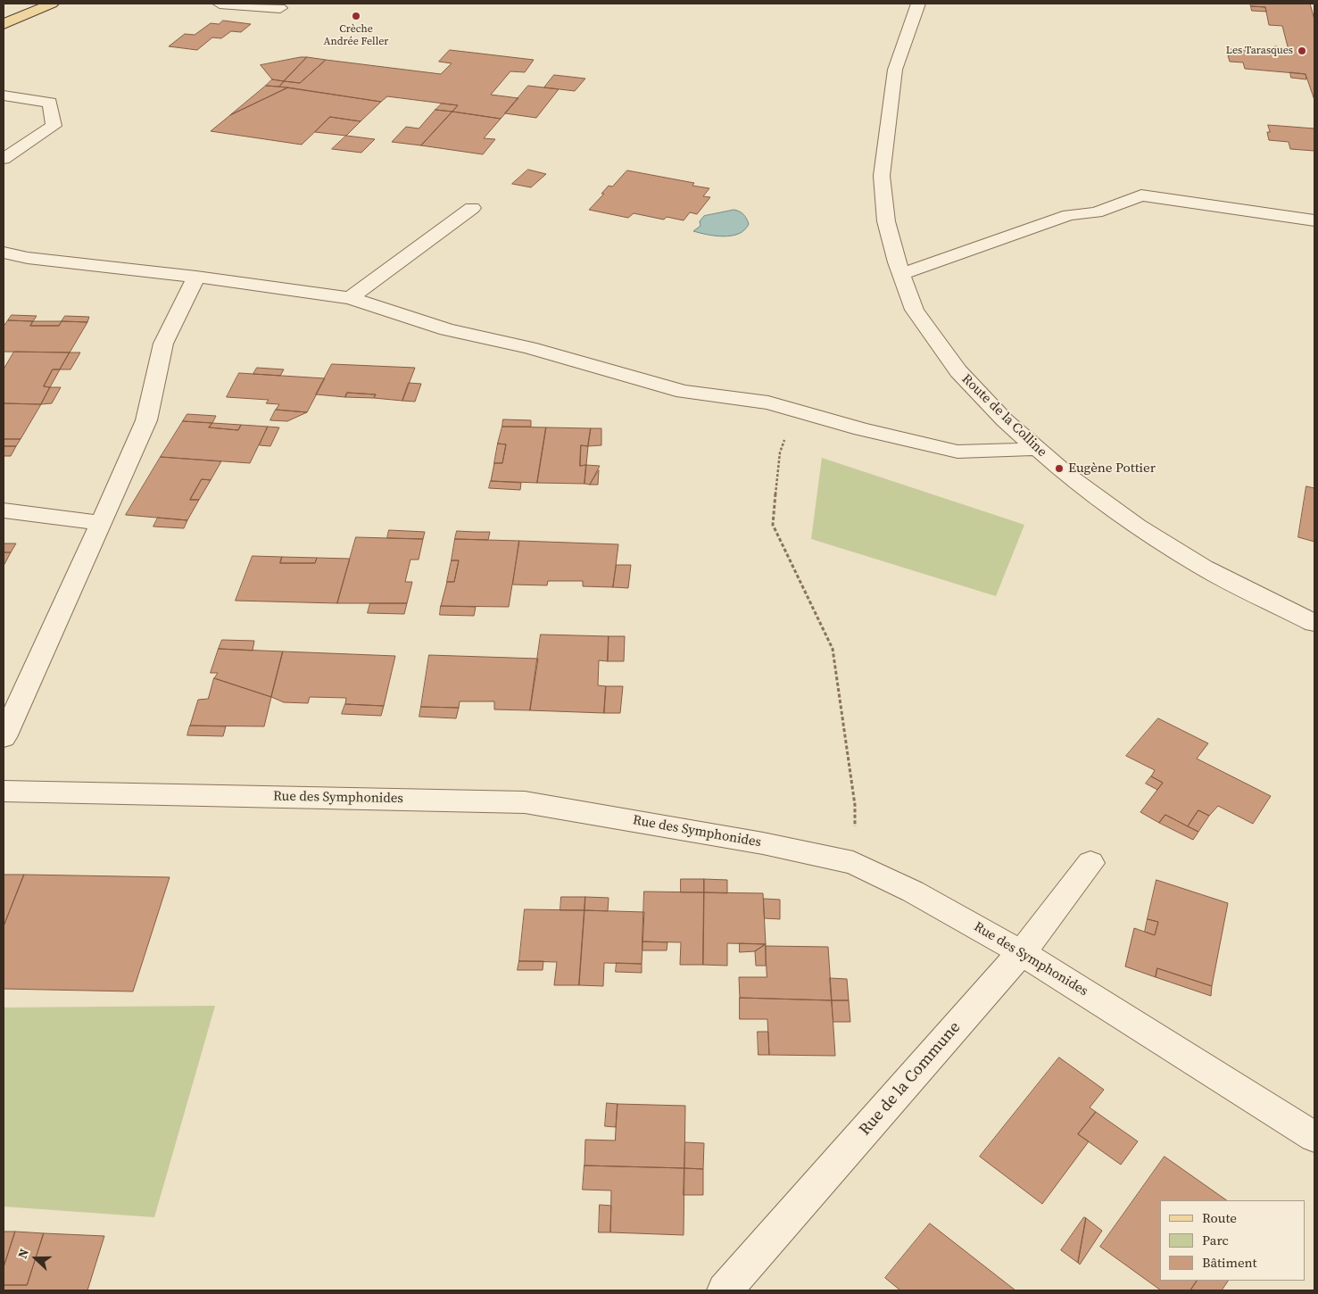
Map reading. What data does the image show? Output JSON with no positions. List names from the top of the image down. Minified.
{"streets":{"street":["Route de la Colline","Rue des Symphonides","Rue de la Commune"]},"crossings":[["Rue des Symphonides","Rue de la Commune"]],"places":["Crèche Andrée Feller","Les Tarasques","Eugène Pottier"],"legend":["Route","Parc","Bâtiment"],"north":"left"}
